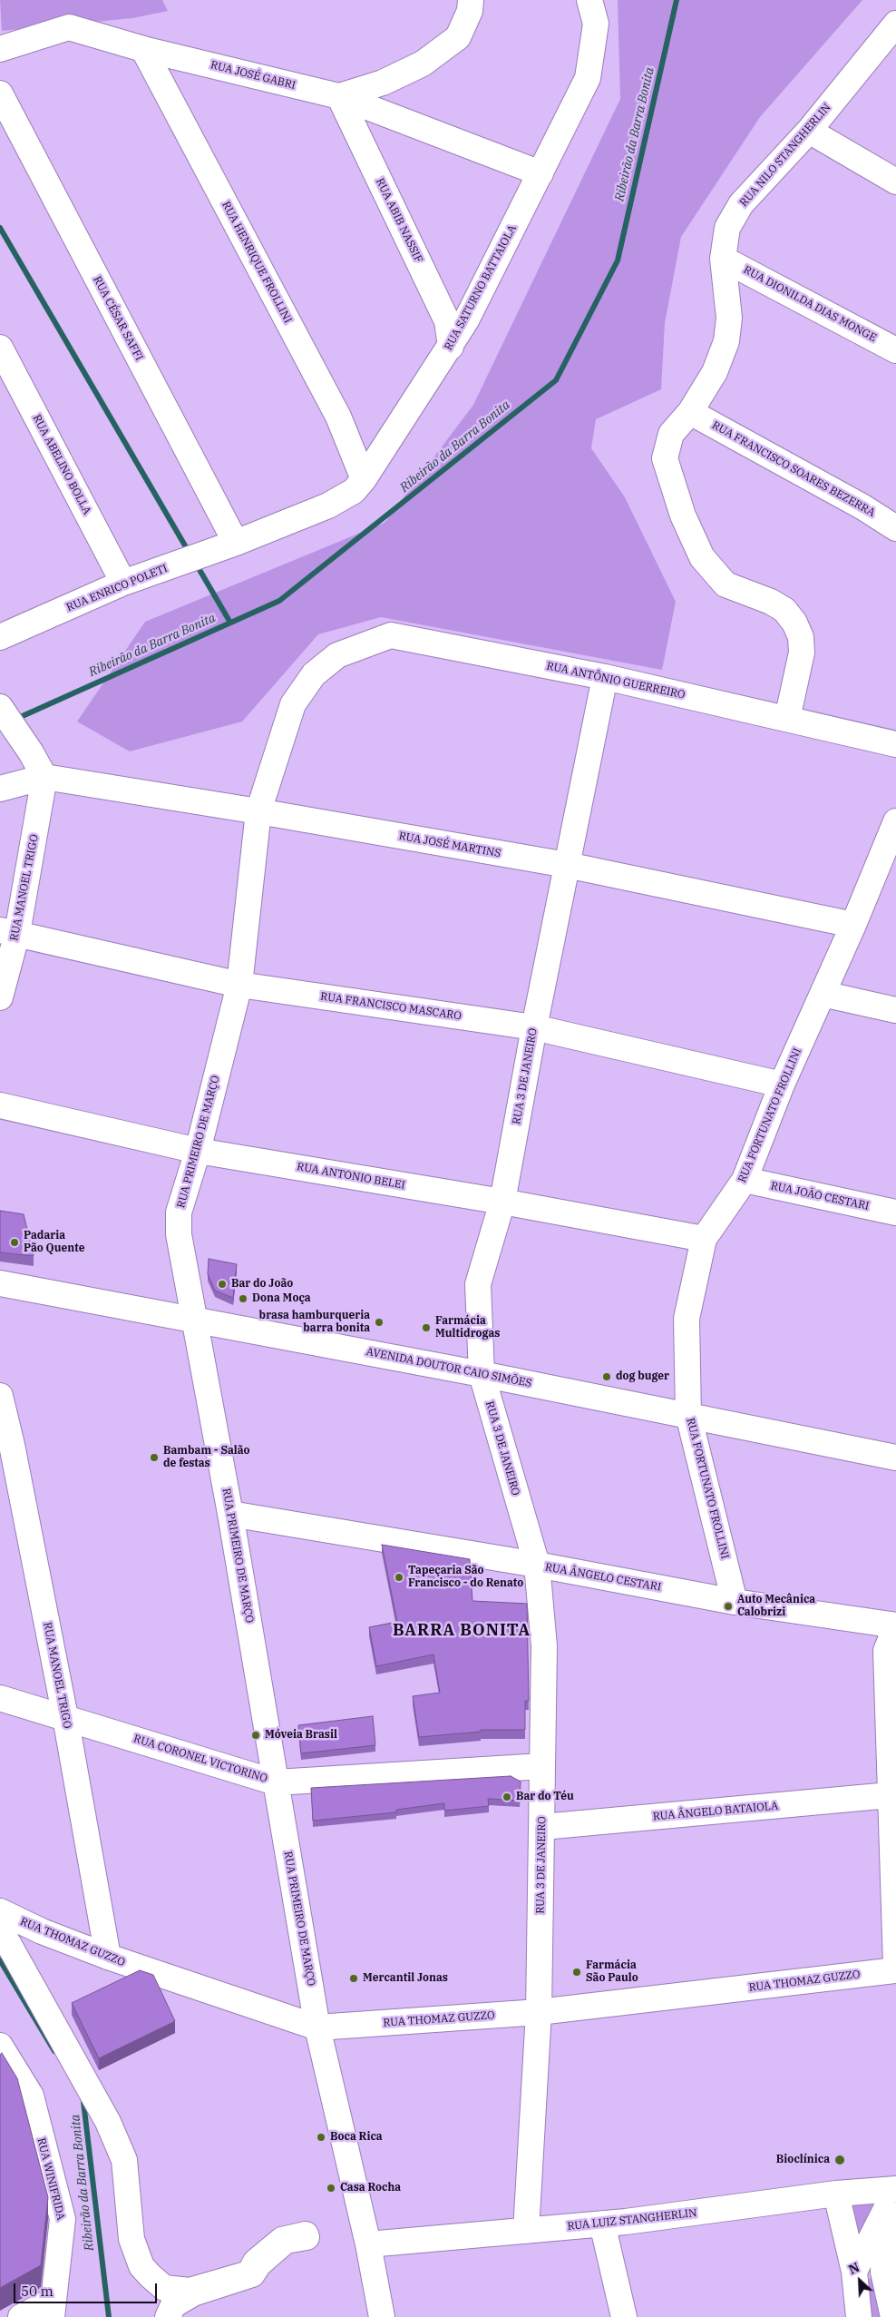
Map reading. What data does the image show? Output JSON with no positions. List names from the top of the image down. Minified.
{"streets":{"street":["RUA JOSÉ GABRI","RUA NILO STANGHERLIN","RUA ABIB NASSIF","RUA HENRIQUE FROLLINI","RUA SATURNO BATTAIOLA","RUA DIONILDA DIAS MONGE","RUA CÉSAR SAFFI","RUA ABELINO BOLLA","RUA FRANCISCO SOARES BEZERRA","RUA ENRICO POLETI","RUA ANTÔNIO GUERREIRO","RUA JOSÉ MARTINS","RUA MANOEL TRIGO","RUA FRANCISCO MASCARO","RUA 3 DE JANEIRO","RUA FORTUNATO FROLLINI","RUA PRIMEIRO DE MARÇO","RUA ANTONIO BELEI","RUA JOÃO CESTARI","AVENIDA DOUTOR CAIO SIMÕES","RUA ÂNGELO CESTARI","RUA CORONEL VICTORINO","RUA ÂNGELO BATAIOLA","RUA THOMAZ GUZZO","RUA WINIFRIDA","RUA LUIZ STANGHERLIN"]},"crossings":[["RUA JOSÉ GABRI","RUA ABIB NASSIF"],["RUA JOSÉ GABRI","RUA HENRIQUE FROLLINI"],["RUA JOSÉ GABRI","RUA SATURNO BATTAIOLA"],["RUA NILO STANGHERLIN","RUA DIONILDA DIAS MONGE"],["RUA NILO STANGHERLIN","RUA FRANCISCO SOARES BEZERRA"],["RUA NILO STANGHERLIN","RUA ANTÔNIO GUERREIRO"],["RUA ABIB NASSIF","RUA SATURNO BATTAIOLA"],["RUA HENRIQUE FROLLINI","RUA SATURNO BATTAIOLA"],["RUA SATURNO BATTAIOLA","RUA CÉSAR SAFFI"],["RUA SATURNO BATTAIOLA","RUA ENRICO POLETI"],["RUA CÉSAR SAFFI","RUA ENRICO POLETI"],["RUA ABELINO BOLLA","RUA ENRICO POLETI"],["RUA ANTÔNIO GUERREIRO","RUA 3 DE JANEIRO"],["RUA ANTÔNIO GUERREIRO","RUA PRIMEIRO DE MARÇO"],["RUA JOSÉ MARTINS","RUA MANOEL TRIGO"],["RUA JOSÉ MARTINS","RUA 3 DE JANEIRO"],["RUA JOSÉ MARTINS","RUA FORTUNATO FROLLINI"],["RUA JOSÉ MARTINS","RUA PRIMEIRO DE MARÇO"],["RUA MANOEL TRIGO","RUA FRANCISCO MASCARO"],["RUA MANOEL TRIGO","RUA CORONEL VICTORINO"],["RUA MANOEL TRIGO","RUA THOMAZ GUZZO"],["RUA FRANCISCO MASCARO","RUA 3 DE JANEIRO"],["RUA FRANCISCO MASCARO","RUA FORTUNATO FROLLINI"],["RUA FRANCISCO MASCARO","RUA PRIMEIRO DE MARÇO"],["RUA 3 DE JANEIRO","RUA ANTONIO BELEI"],["RUA 3 DE JANEIRO","AVENIDA DOUTOR CAIO SIMÕES"],["RUA 3 DE JANEIRO","RUA ÂNGELO CESTARI"],["RUA 3 DE JANEIRO","RUA CORONEL VICTORINO"],["RUA 3 DE JANEIRO","RUA ÂNGELO BATAIOLA"],["RUA 3 DE JANEIRO","RUA THOMAZ GUZZO"],["RUA 3 DE JANEIRO","RUA LUIZ STANGHERLIN"],["RUA FORTUNATO FROLLINI","RUA ANTONIO BELEI"],["RUA FORTUNATO FROLLINI","RUA JOÃO CESTARI"],["RUA FORTUNATO FROLLINI","AVENIDA DOUTOR CAIO SIMÕES"],["RUA FORTUNATO FROLLINI","RUA ÂNGELO CESTARI"],["RUA PRIMEIRO DE MARÇO","RUA ANTONIO BELEI"],["RUA PRIMEIRO DE MARÇO","AVENIDA DOUTOR CAIO SIMÕES"],["RUA PRIMEIRO DE MARÇO","RUA ÂNGELO CESTARI"],["RUA PRIMEIRO DE MARÇO","RUA CORONEL VICTORINO"],["RUA PRIMEIRO DE MARÇO","RUA THOMAZ GUZZO"],["RUA PRIMEIRO DE MARÇO","RUA LUIZ STANGHERLIN"]],"districts":["BARRA BONITA"],"water":["Ribeirão da Barra Bonita"],"places":["Padaria Pão Quente","Bar do João","Dona Moça","brasa hamburqueria barra bonita","Farmácia Multidrogas","dog buger","Bambam - Salão de festas","Tapeçaria São Francisco - do Renato","Auto Mecânica Calobrizi","Móveia Brasil","Bar do Téu","Farmácia São Paulo","Mercantil Jonas","Boca Rica","Bioclínica","Casa Rocha"],"scale_bar":"50 m","north":"top left"}
